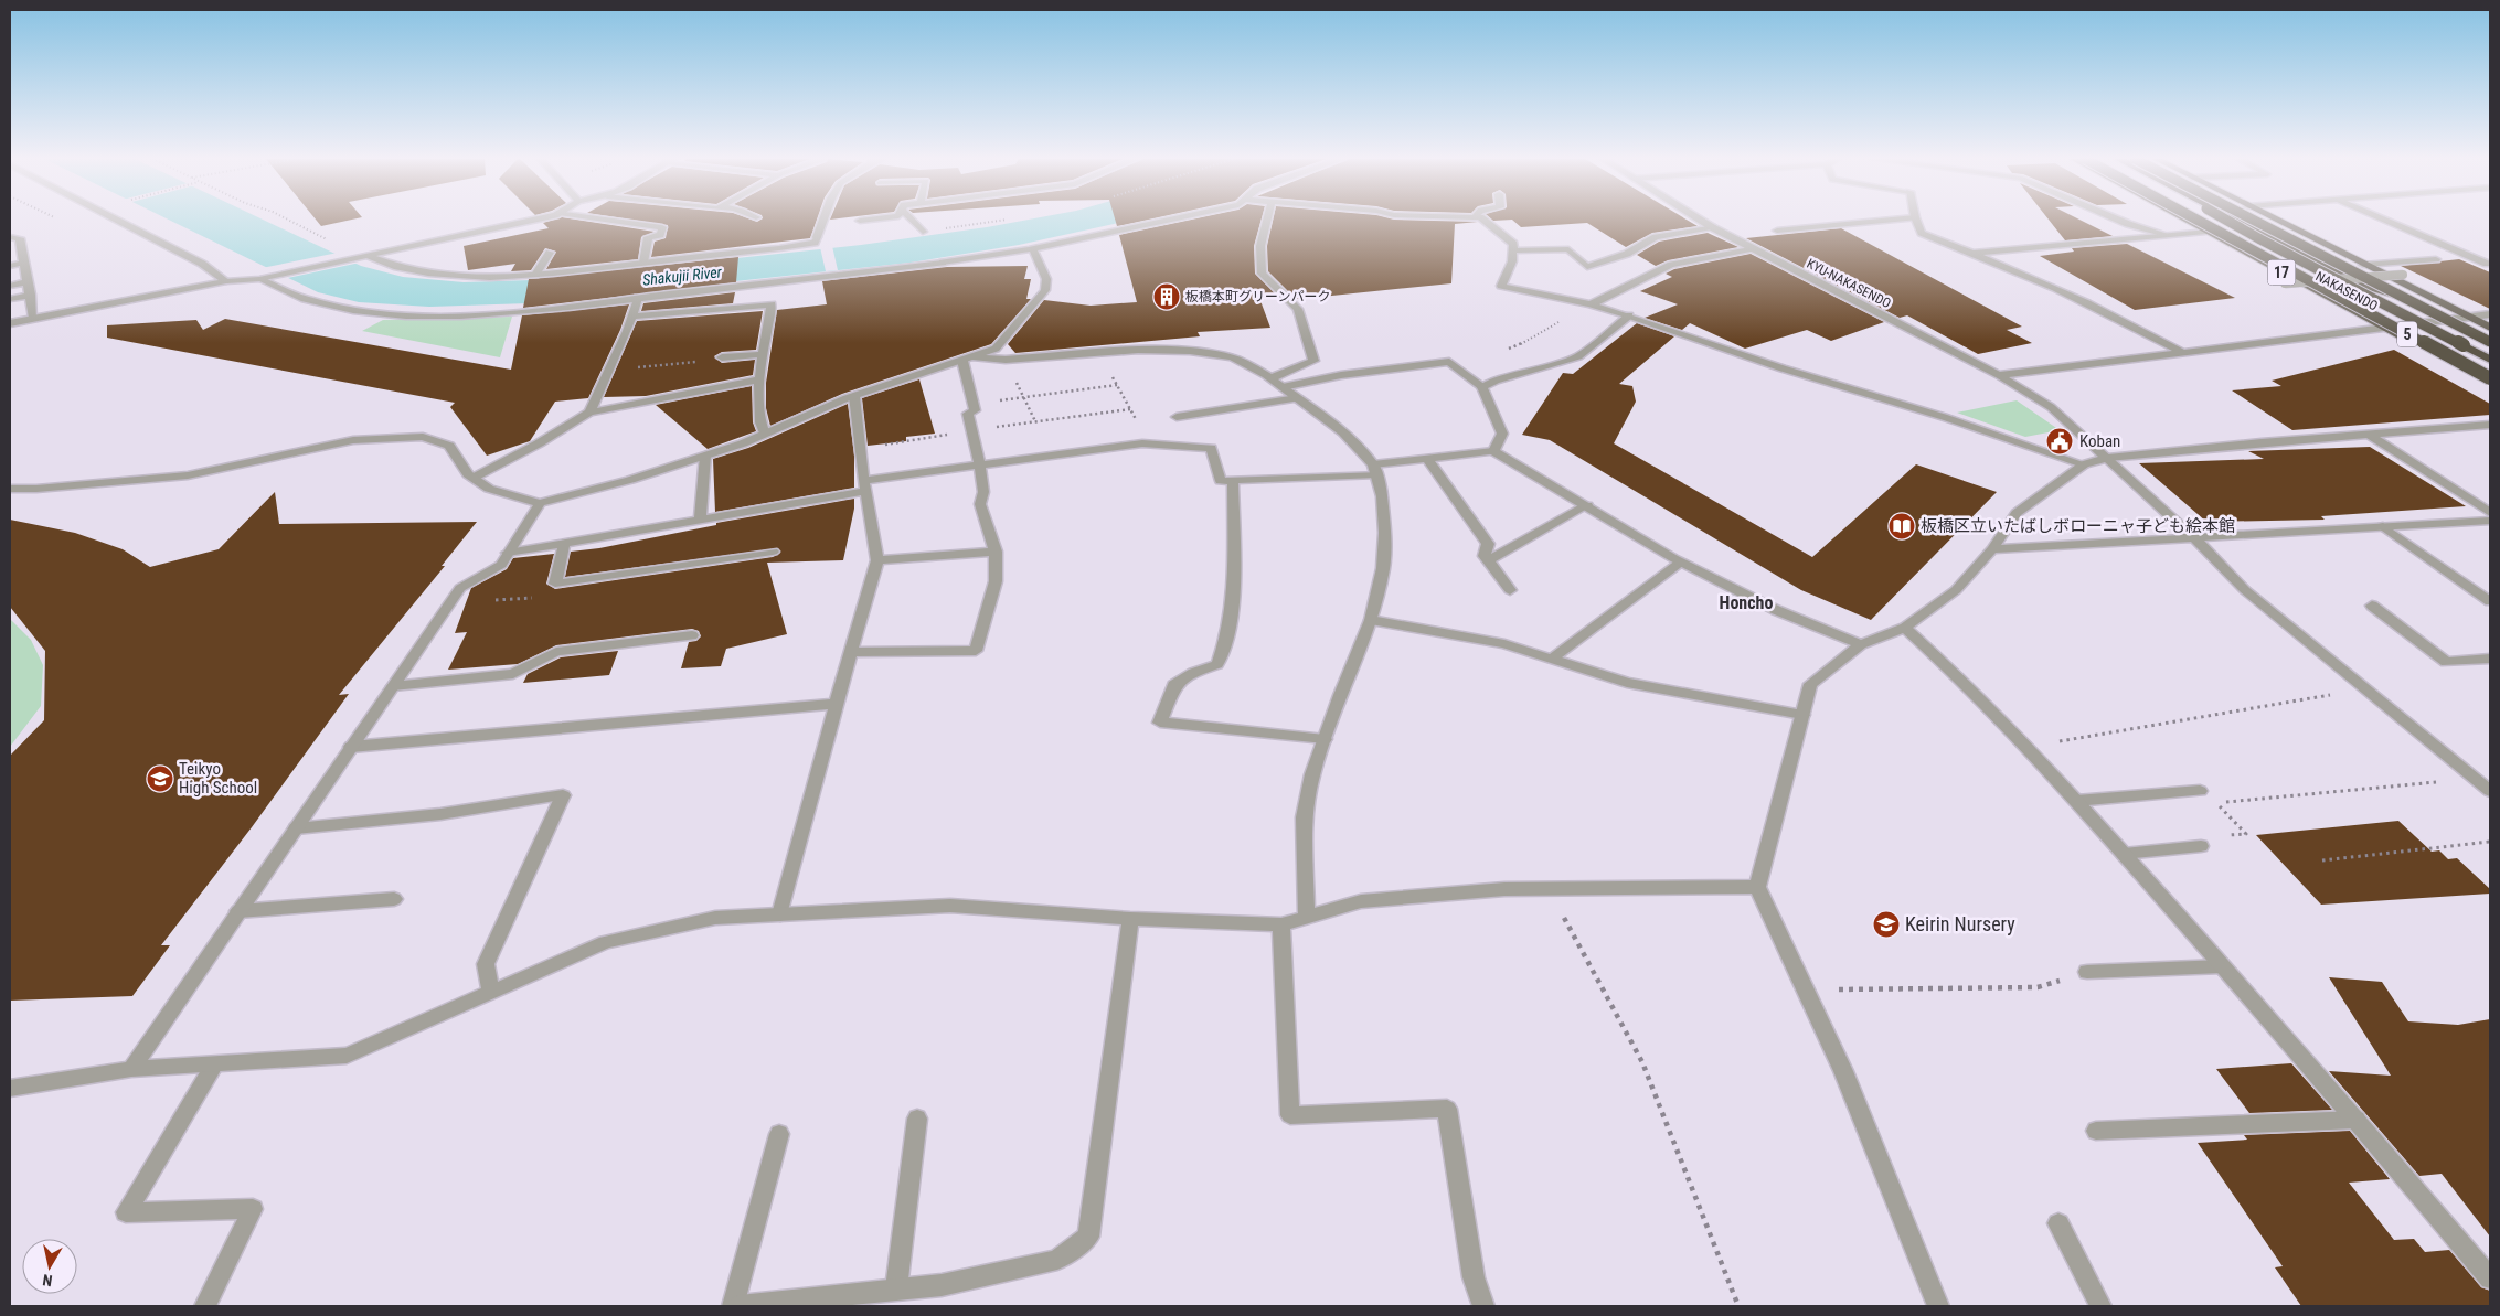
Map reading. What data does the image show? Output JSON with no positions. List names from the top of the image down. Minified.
{"streets":{"highway":["17","NAKASENDO","5"],"street":["KYU-NAKASENDO"]},"districts":["Honcho"],"water":["Shakujii River"],"places":{"building":["板橋本町グリーンパーク"],"public building":["Koban"],"library":["板橋区立いたばしボローニャ子ども絵本館"],"school or university":["Teikyo High School","Keirin Nursery"]},"north":"bottom"}
